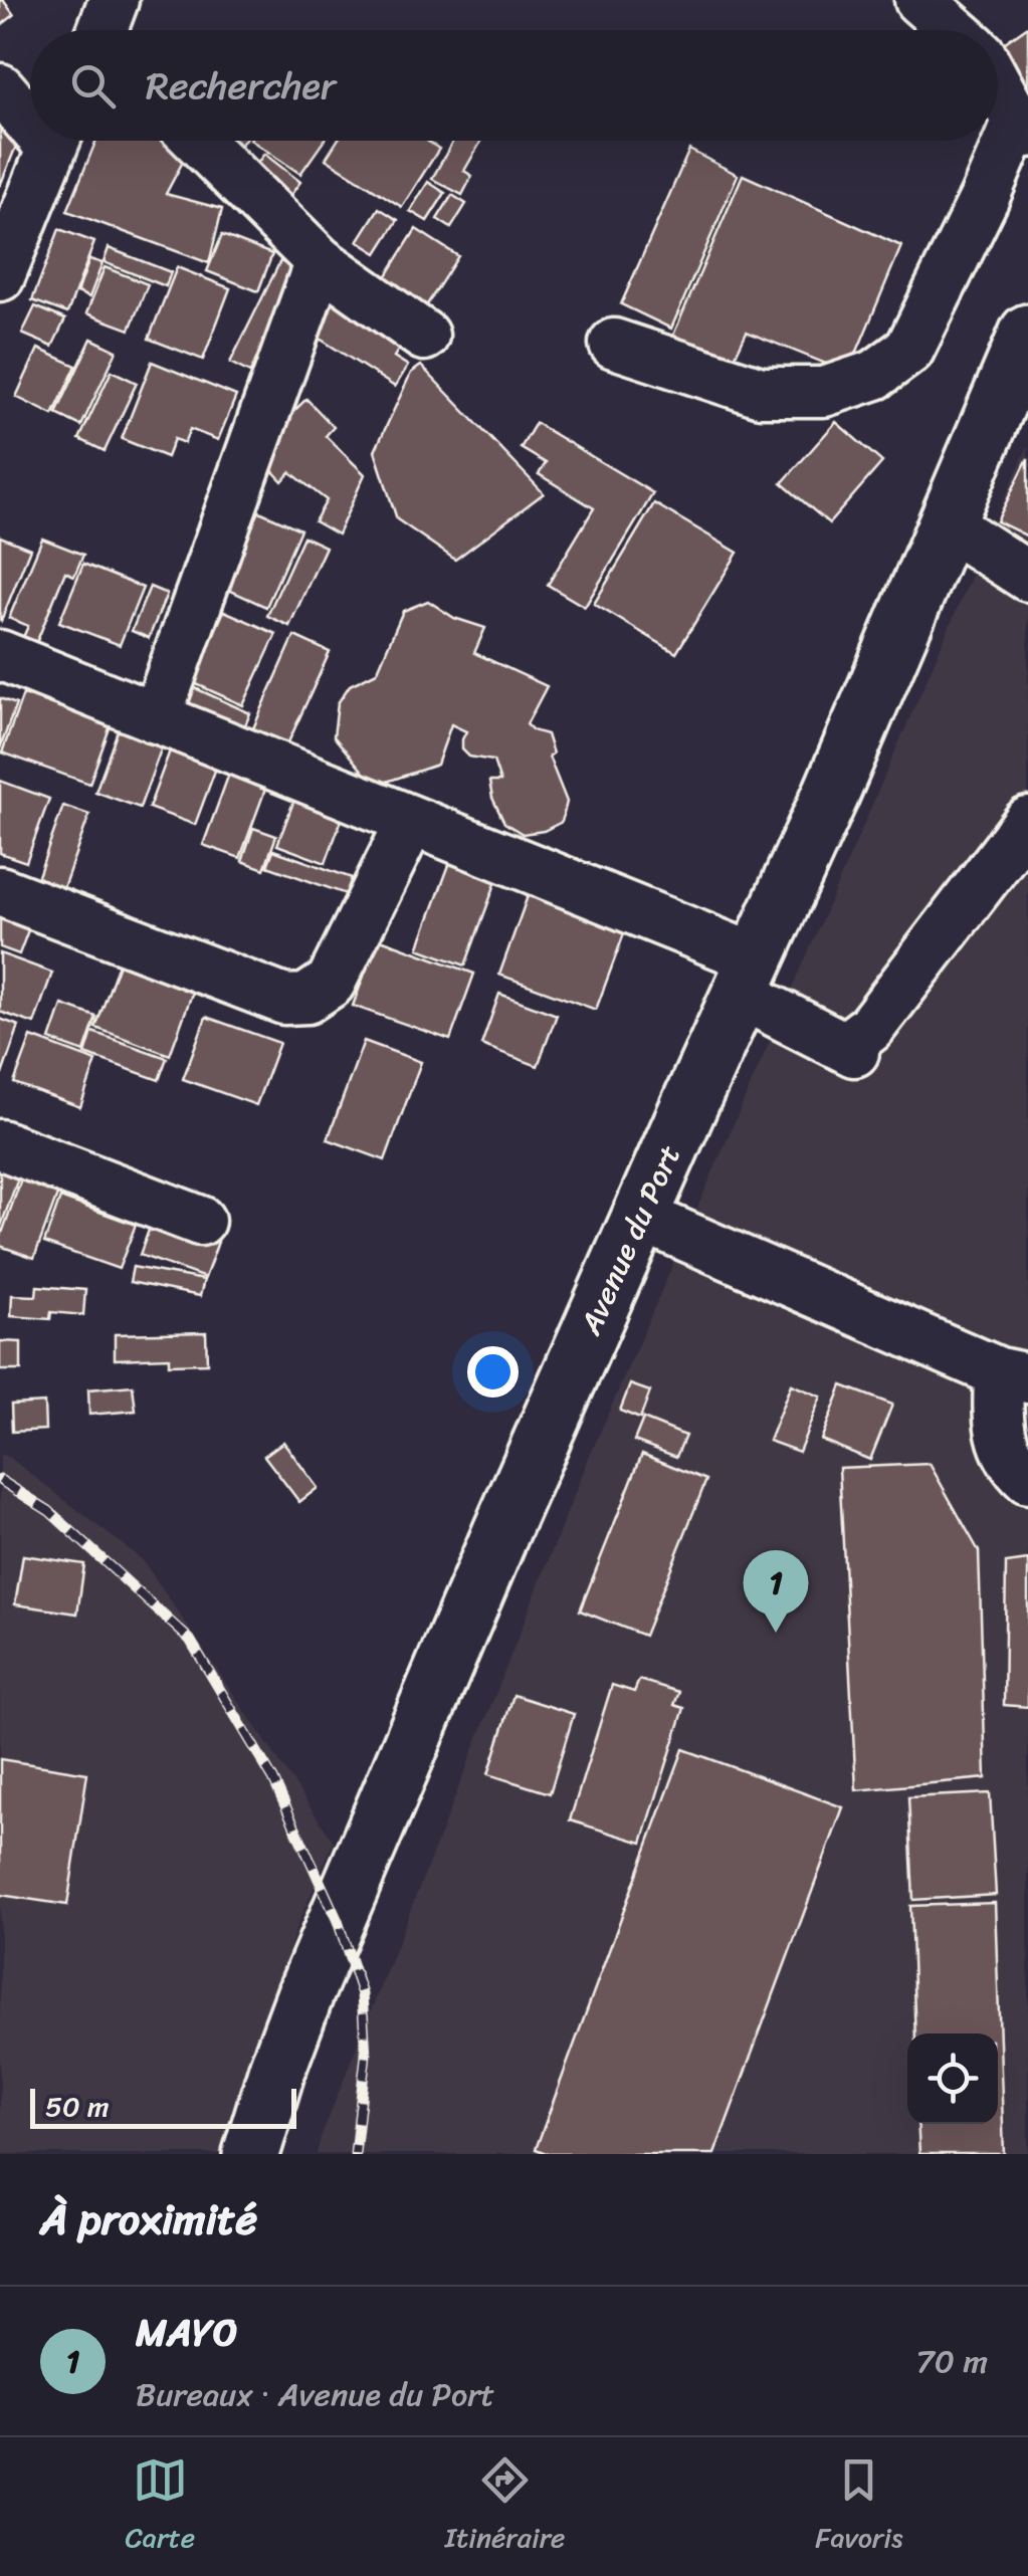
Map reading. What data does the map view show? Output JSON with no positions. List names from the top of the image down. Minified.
{"streets":{"main road":["Avenue du Port"]},"scale_bar":"50 m","page":{"search":"Rechercher","pins":"1","scale":"50 m","heading":"À proximité","list":[{"mark":"1","name":"MAYO","note":"Bureaux · Avenue du Port","value":"70 m"}],"nav":["Carte","Itinéraire","Favoris"]}}
